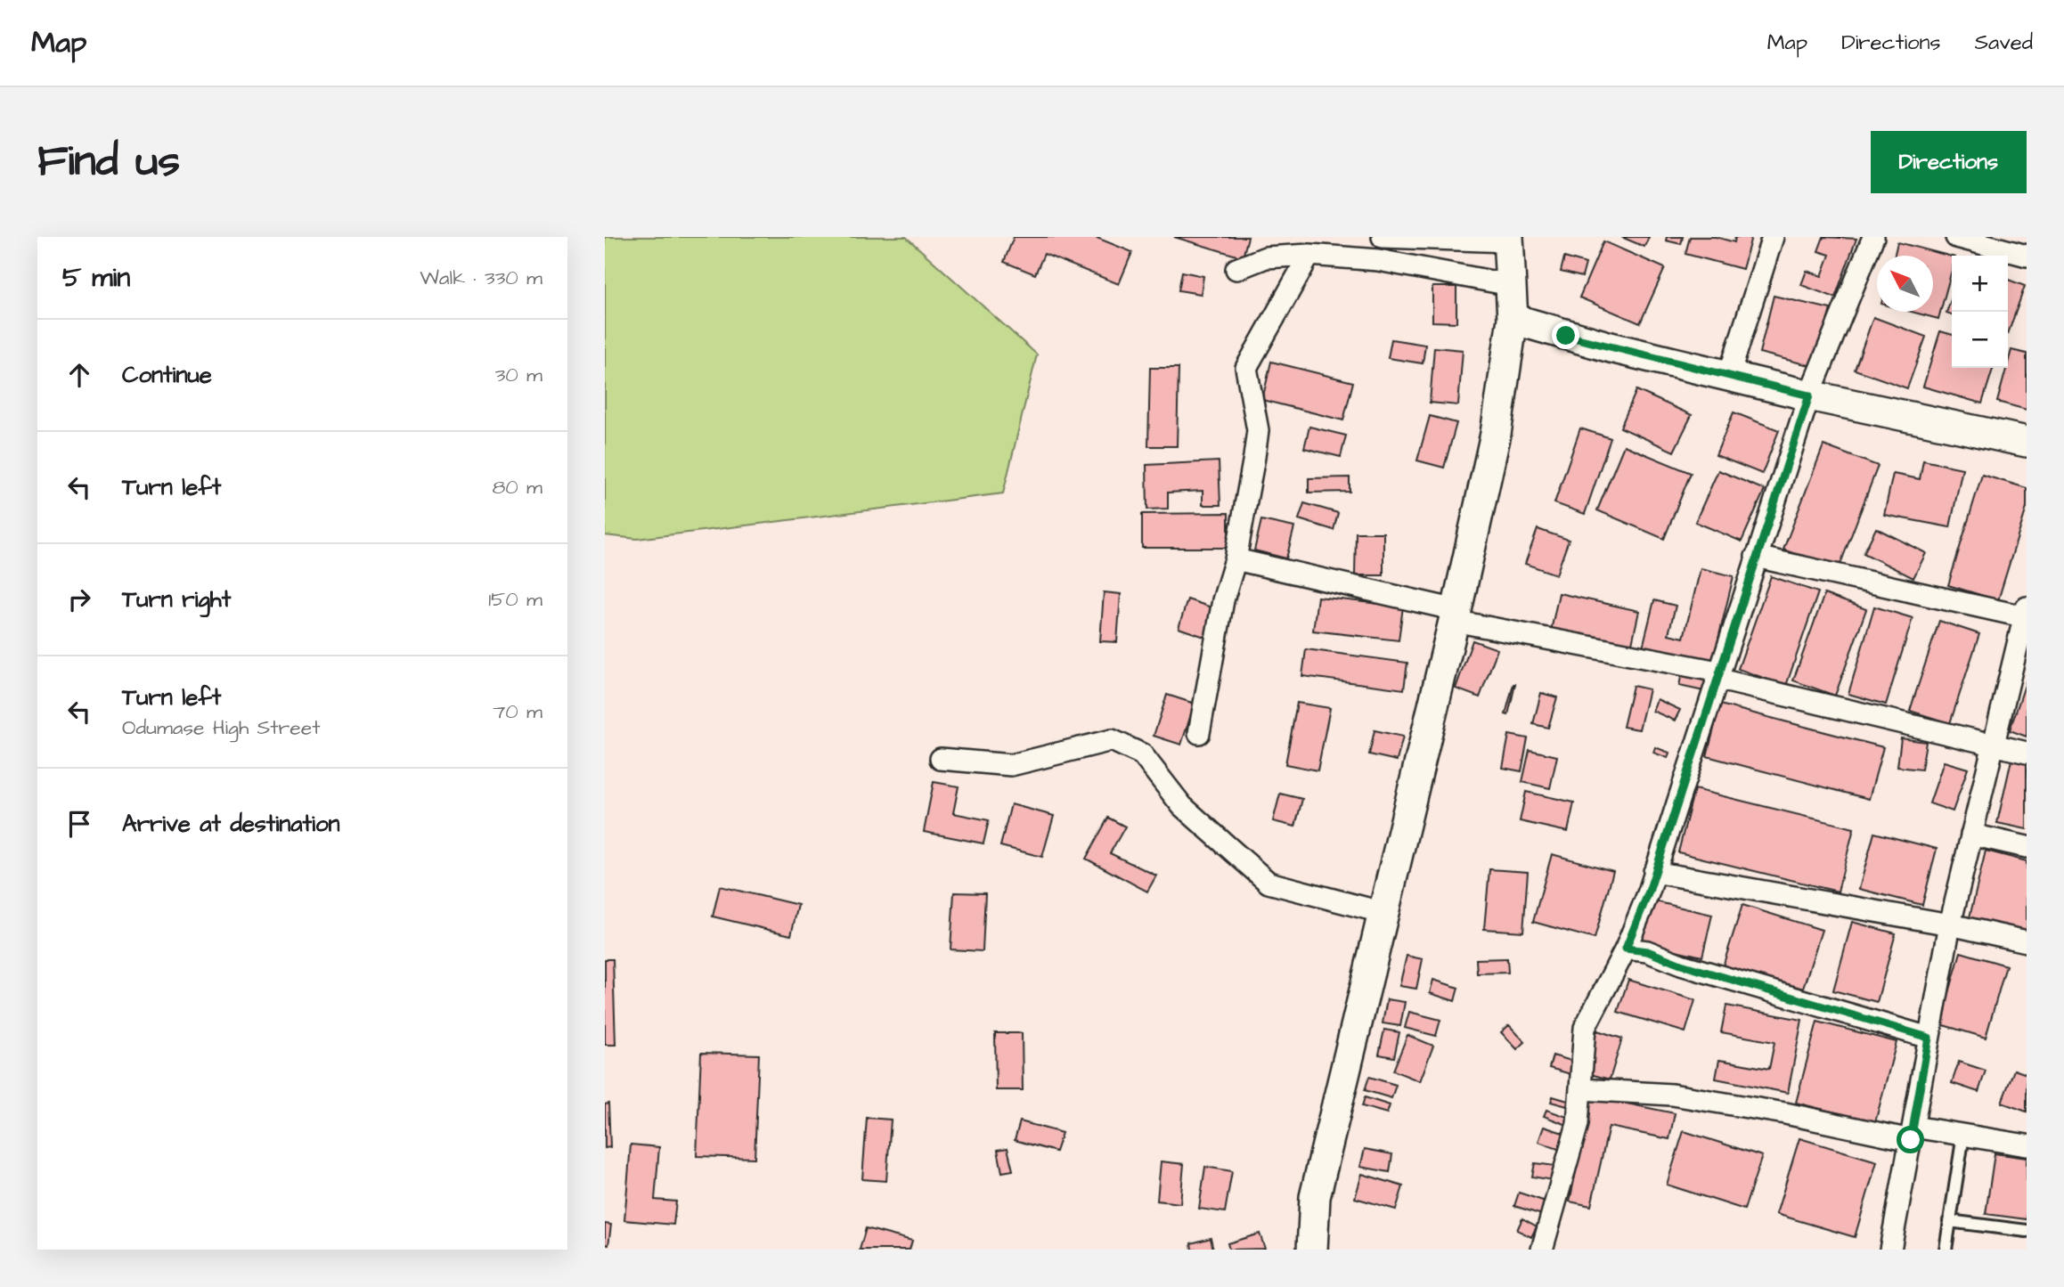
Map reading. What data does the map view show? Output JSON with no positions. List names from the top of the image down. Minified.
{"north":"top left","page":{"header":"Map","nav":["Map","Directions","Saved"],"buttons":"Directions","title":"Find us","heading":["5 min","Walk · 330 m"],"map_buttons":["+","−"],"list":[["Continue","30 m"],["Turn left","80 m"],["Turn right","150 m"],["Turn left","Odumase High Street","70 m"],"Arrive at destination"]}}
